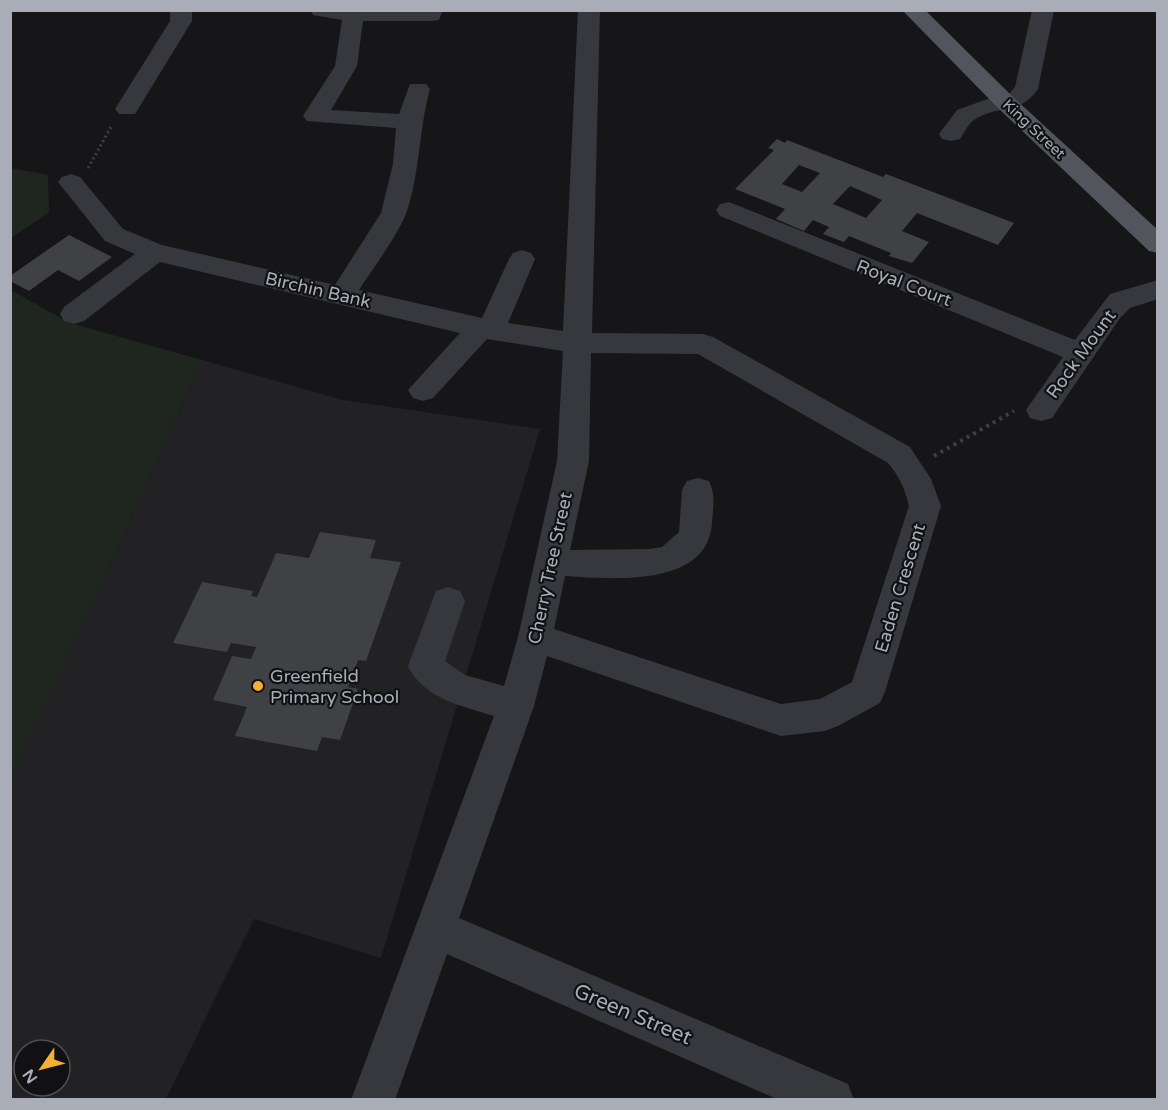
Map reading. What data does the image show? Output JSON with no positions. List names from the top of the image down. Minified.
{"streets":{"main road":["King Street"],"street":["Royal Court","Birchin Bank","Rock Mount","Cherry Tree Street","Eaden Crescent","Green Street"]},"crossings":[["Royal Court","Rock Mount"],["Birchin Bank","Cherry Tree Street"],["Birchin Bank","Eaden Crescent"],["Cherry Tree Street","Eaden Crescent"],["Cherry Tree Street","Green Street"]],"places":["Greenfield Primary School"],"north":"bottom left"}
